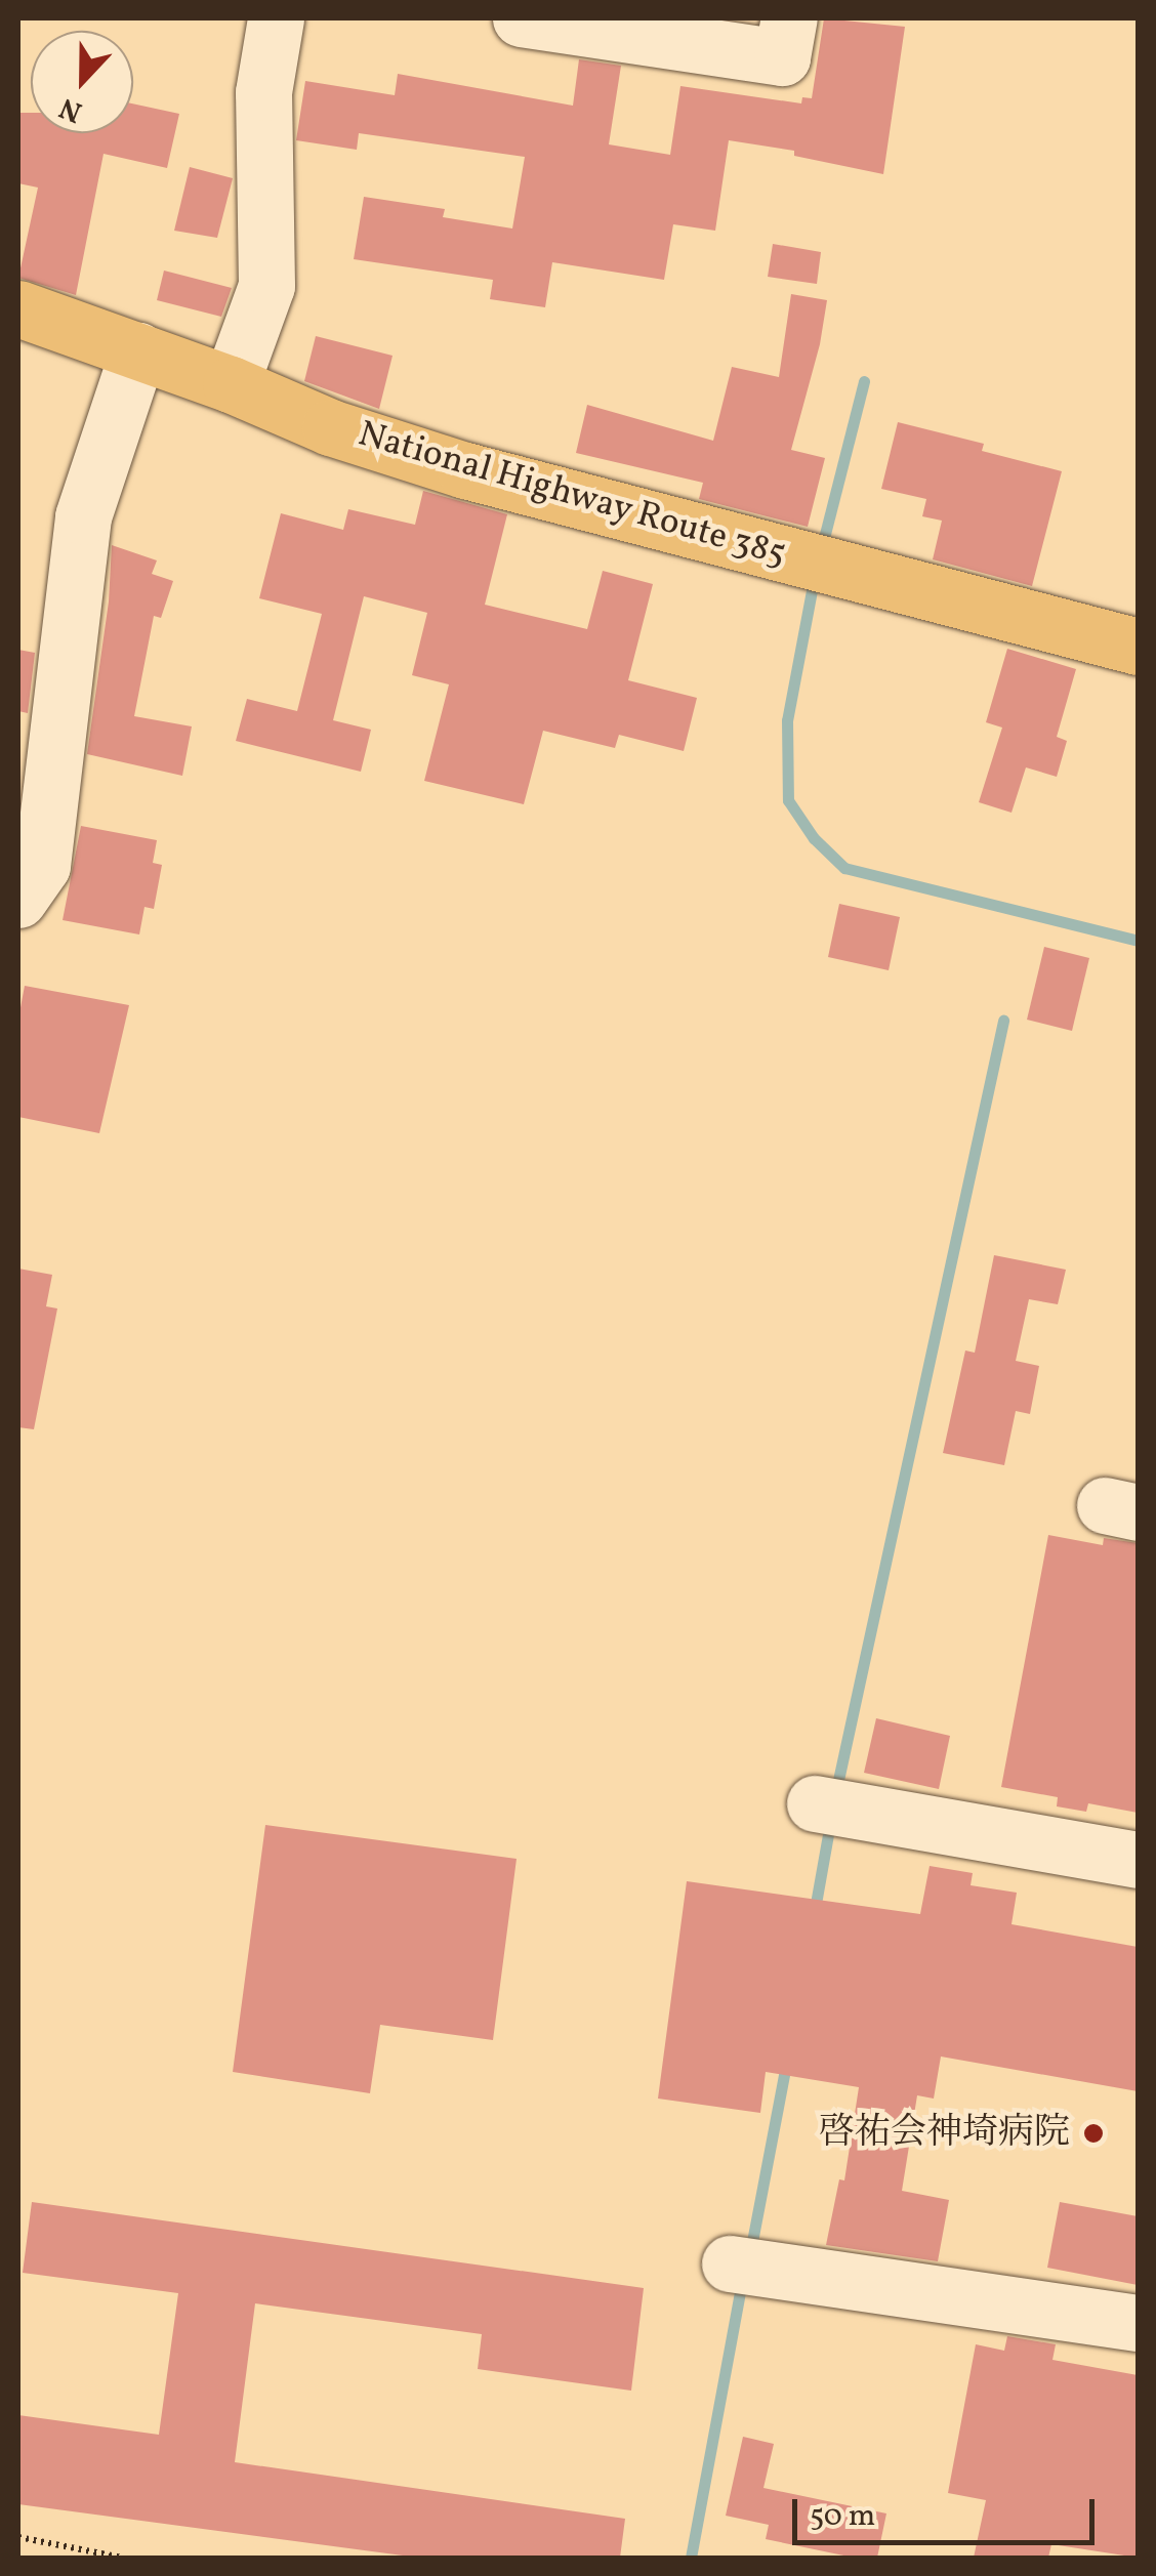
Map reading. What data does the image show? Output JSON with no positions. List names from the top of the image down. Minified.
{"streets":{"highway":["National Highway Route 385"]},"places":["啓祐会神埼病院"],"scale_bar":"50 m","north":"bottom"}
